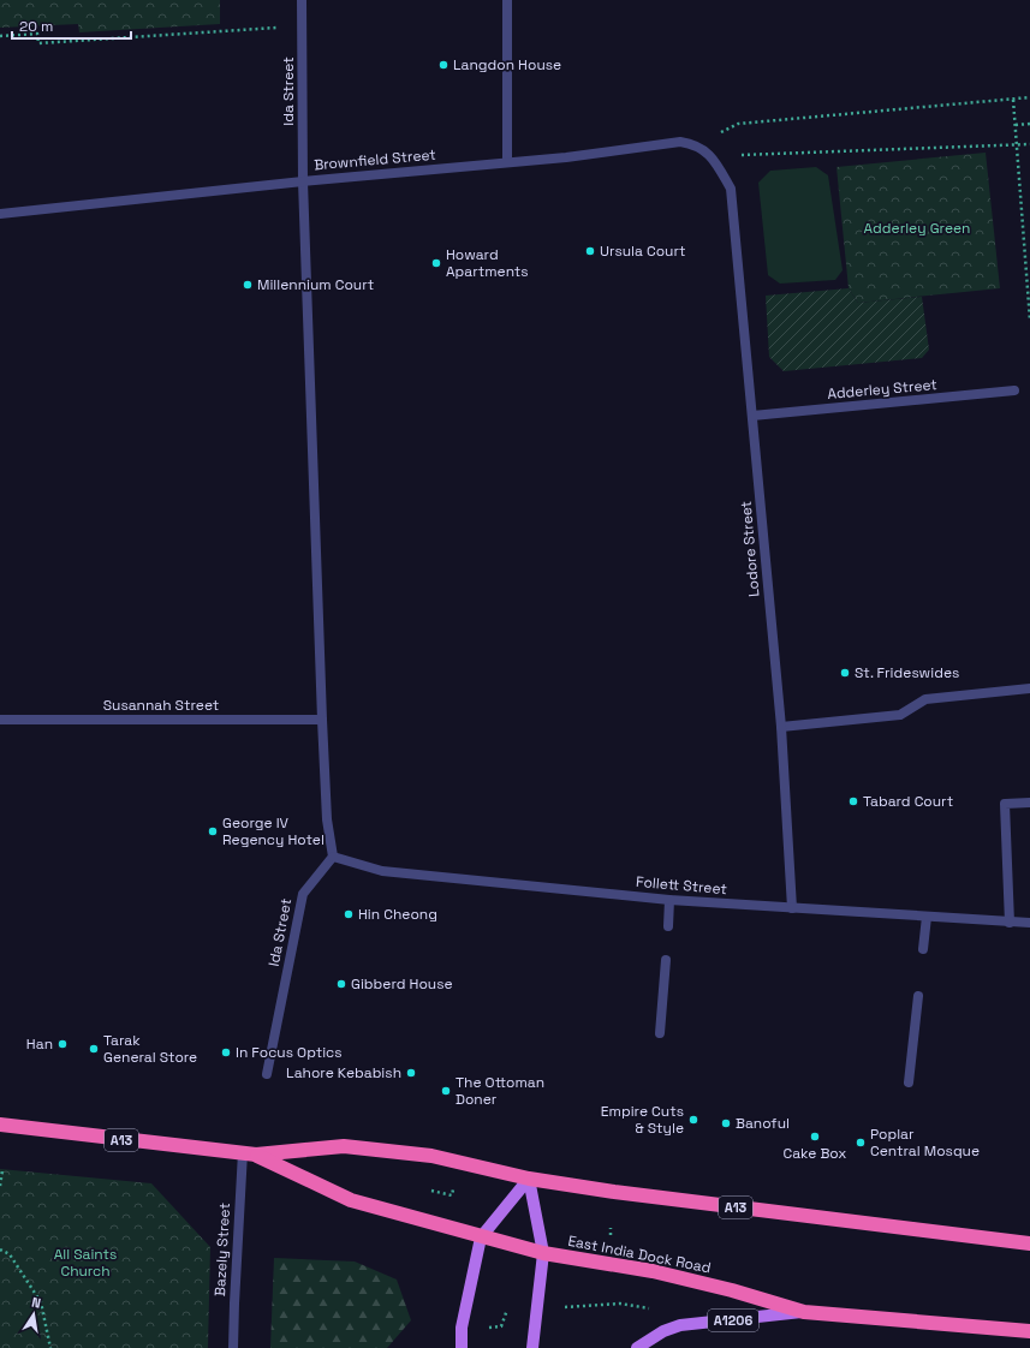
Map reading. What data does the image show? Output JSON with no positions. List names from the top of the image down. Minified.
{"streets":{"highway":["A13","East India Dock Road"],"main road":["A1206"],"street":["Ida Street","Brownfield Street","Adderley Street","Lodore Street","Susannah Street","Follett Street","Bazely Street"]},"crossings":[["Ida Street","Brownfield Street"],["Ida Street","Susannah Street"],["Ida Street","Follett Street"],["Brownfield Street","Lodore Street"],["Adderley Street","Lodore Street"],["Lodore Street","Follett Street"],["Bazely Street","East India Dock Road"],["East India Dock Road","A1206"]],"parks":["Adderley Green","All Saints Church"],"places":["Langdon House","Ursula Court","Howard Apartments","Millennium Court","St. Frideswides","Tabard Court","George IV Regency Hotel","Hin Cheong","Gibberd House","Han","Tarak General Store","In Focus Optics","Lahore Kebabish","The Ottoman Doner","Empire Cuts & Style","Banoful","Cake Box","Poplar Central Mosque"],"scale_bar":"20 m","north":"top"}
